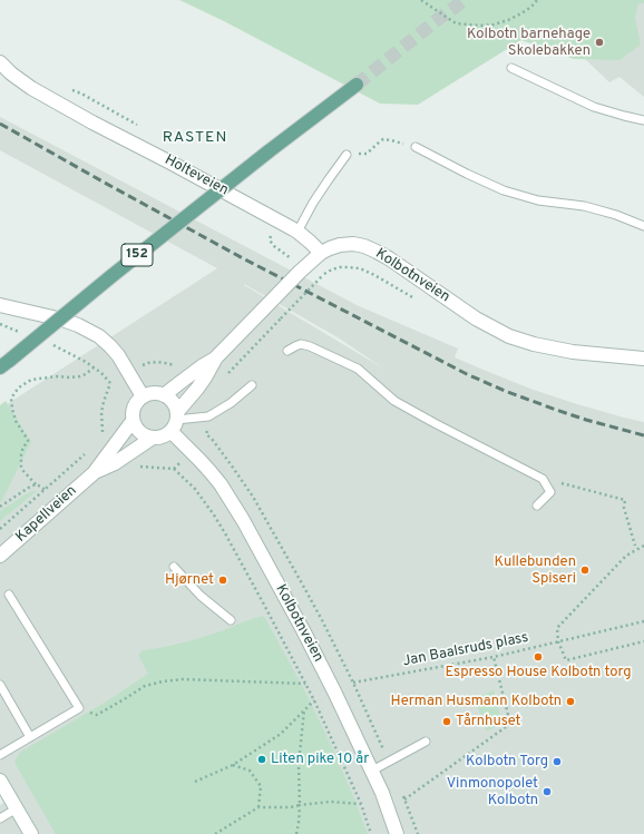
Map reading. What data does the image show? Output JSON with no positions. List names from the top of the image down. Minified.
{"streets":{"main road":["152"],"street":["Holteveien","Kolbotnveien","Kapellveien"],"path":["Jan Baalsruds plass"]},"crossings":[["Holteveien","Kolbotnveien"],["Kolbotnveien","Kapellveien"]],"districts":["RASTEN"],"places":["Kolbotn barnehage Skolebakken","Kullebunden Spiseri","Hjørnet","Espresso House Kolbotn torg","Herman Husmann Kolbotn","Tårnhuset","Liten pike 10 år","Kolbotn Torg","Vinmonopolet Kolbotn"]}
